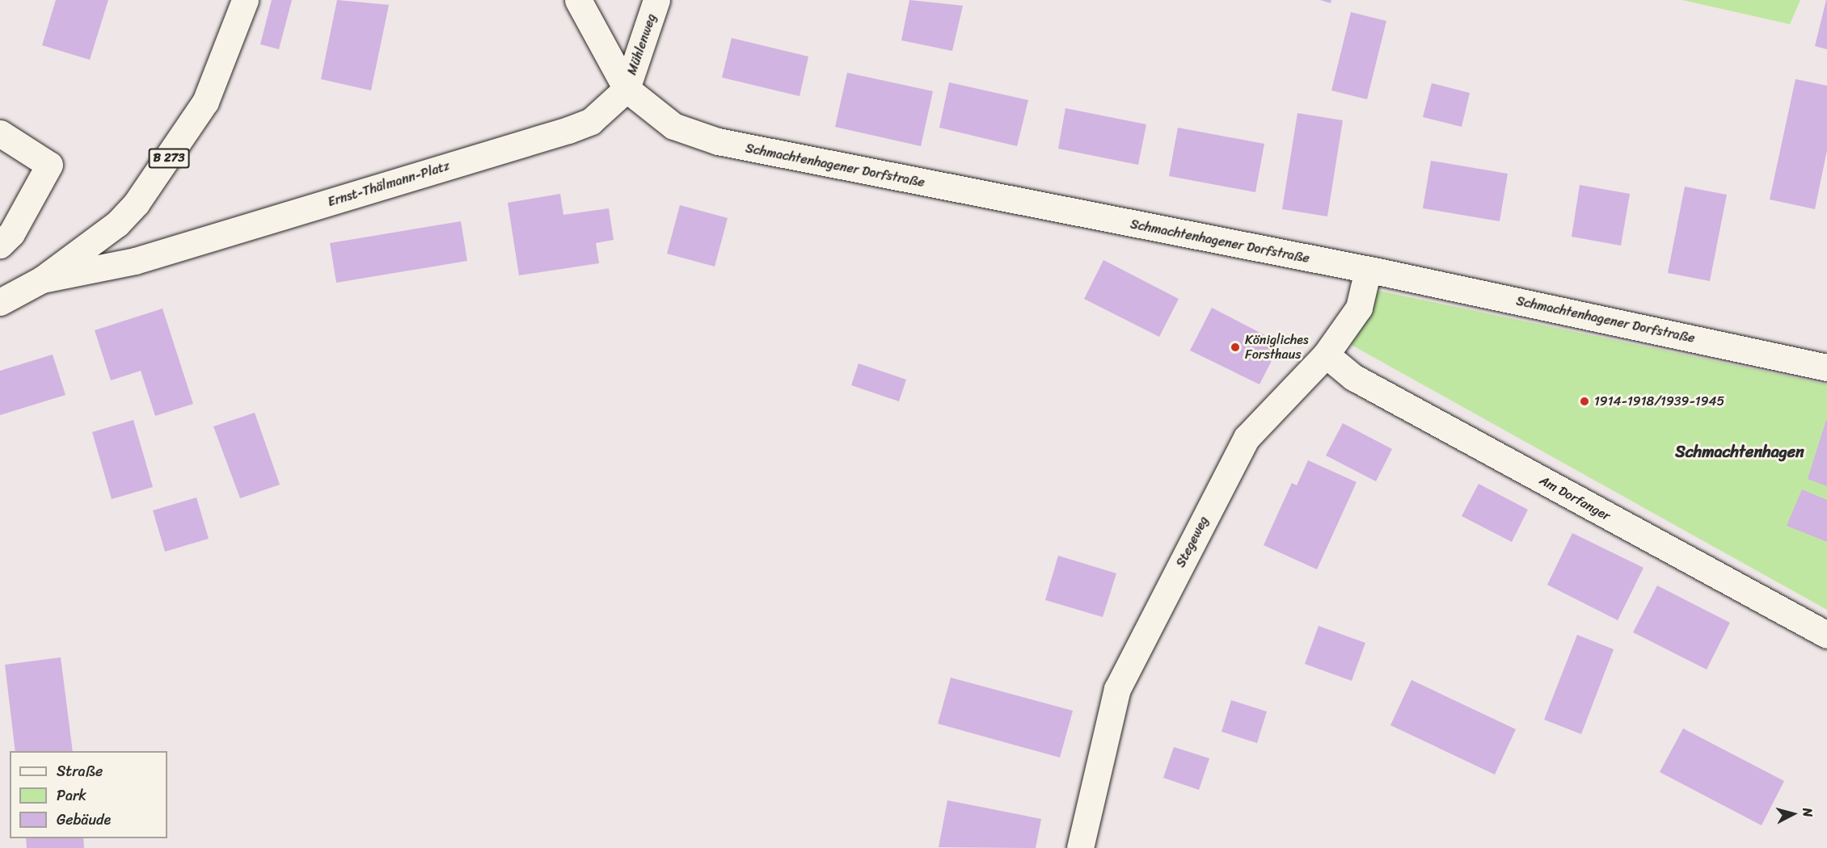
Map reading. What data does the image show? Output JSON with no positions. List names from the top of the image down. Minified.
{"streets":{"main road":["Mühlenweg","B 273","Schmachtenhagener Dorfstraße","Ernst-Thälmann-Platz","Am Dorfanger","Stegeweg"]},"crossings":[["Mühlenweg","Schmachtenhagener Dorfstraße"],["Mühlenweg","Ernst-Thälmann-Platz"],["Schmachtenhagener Dorfstraße","Ernst-Thälmann-Platz"],["Schmachtenhagener Dorfstraße","Stegeweg"],["Am Dorfanger","Stegeweg"]],"districts":["Schmachtenhagen"],"places":["Königliches Forsthaus","1914-1918/1939-1945"],"legend":["Straße","Park","Gebäude"],"north":"right"}
